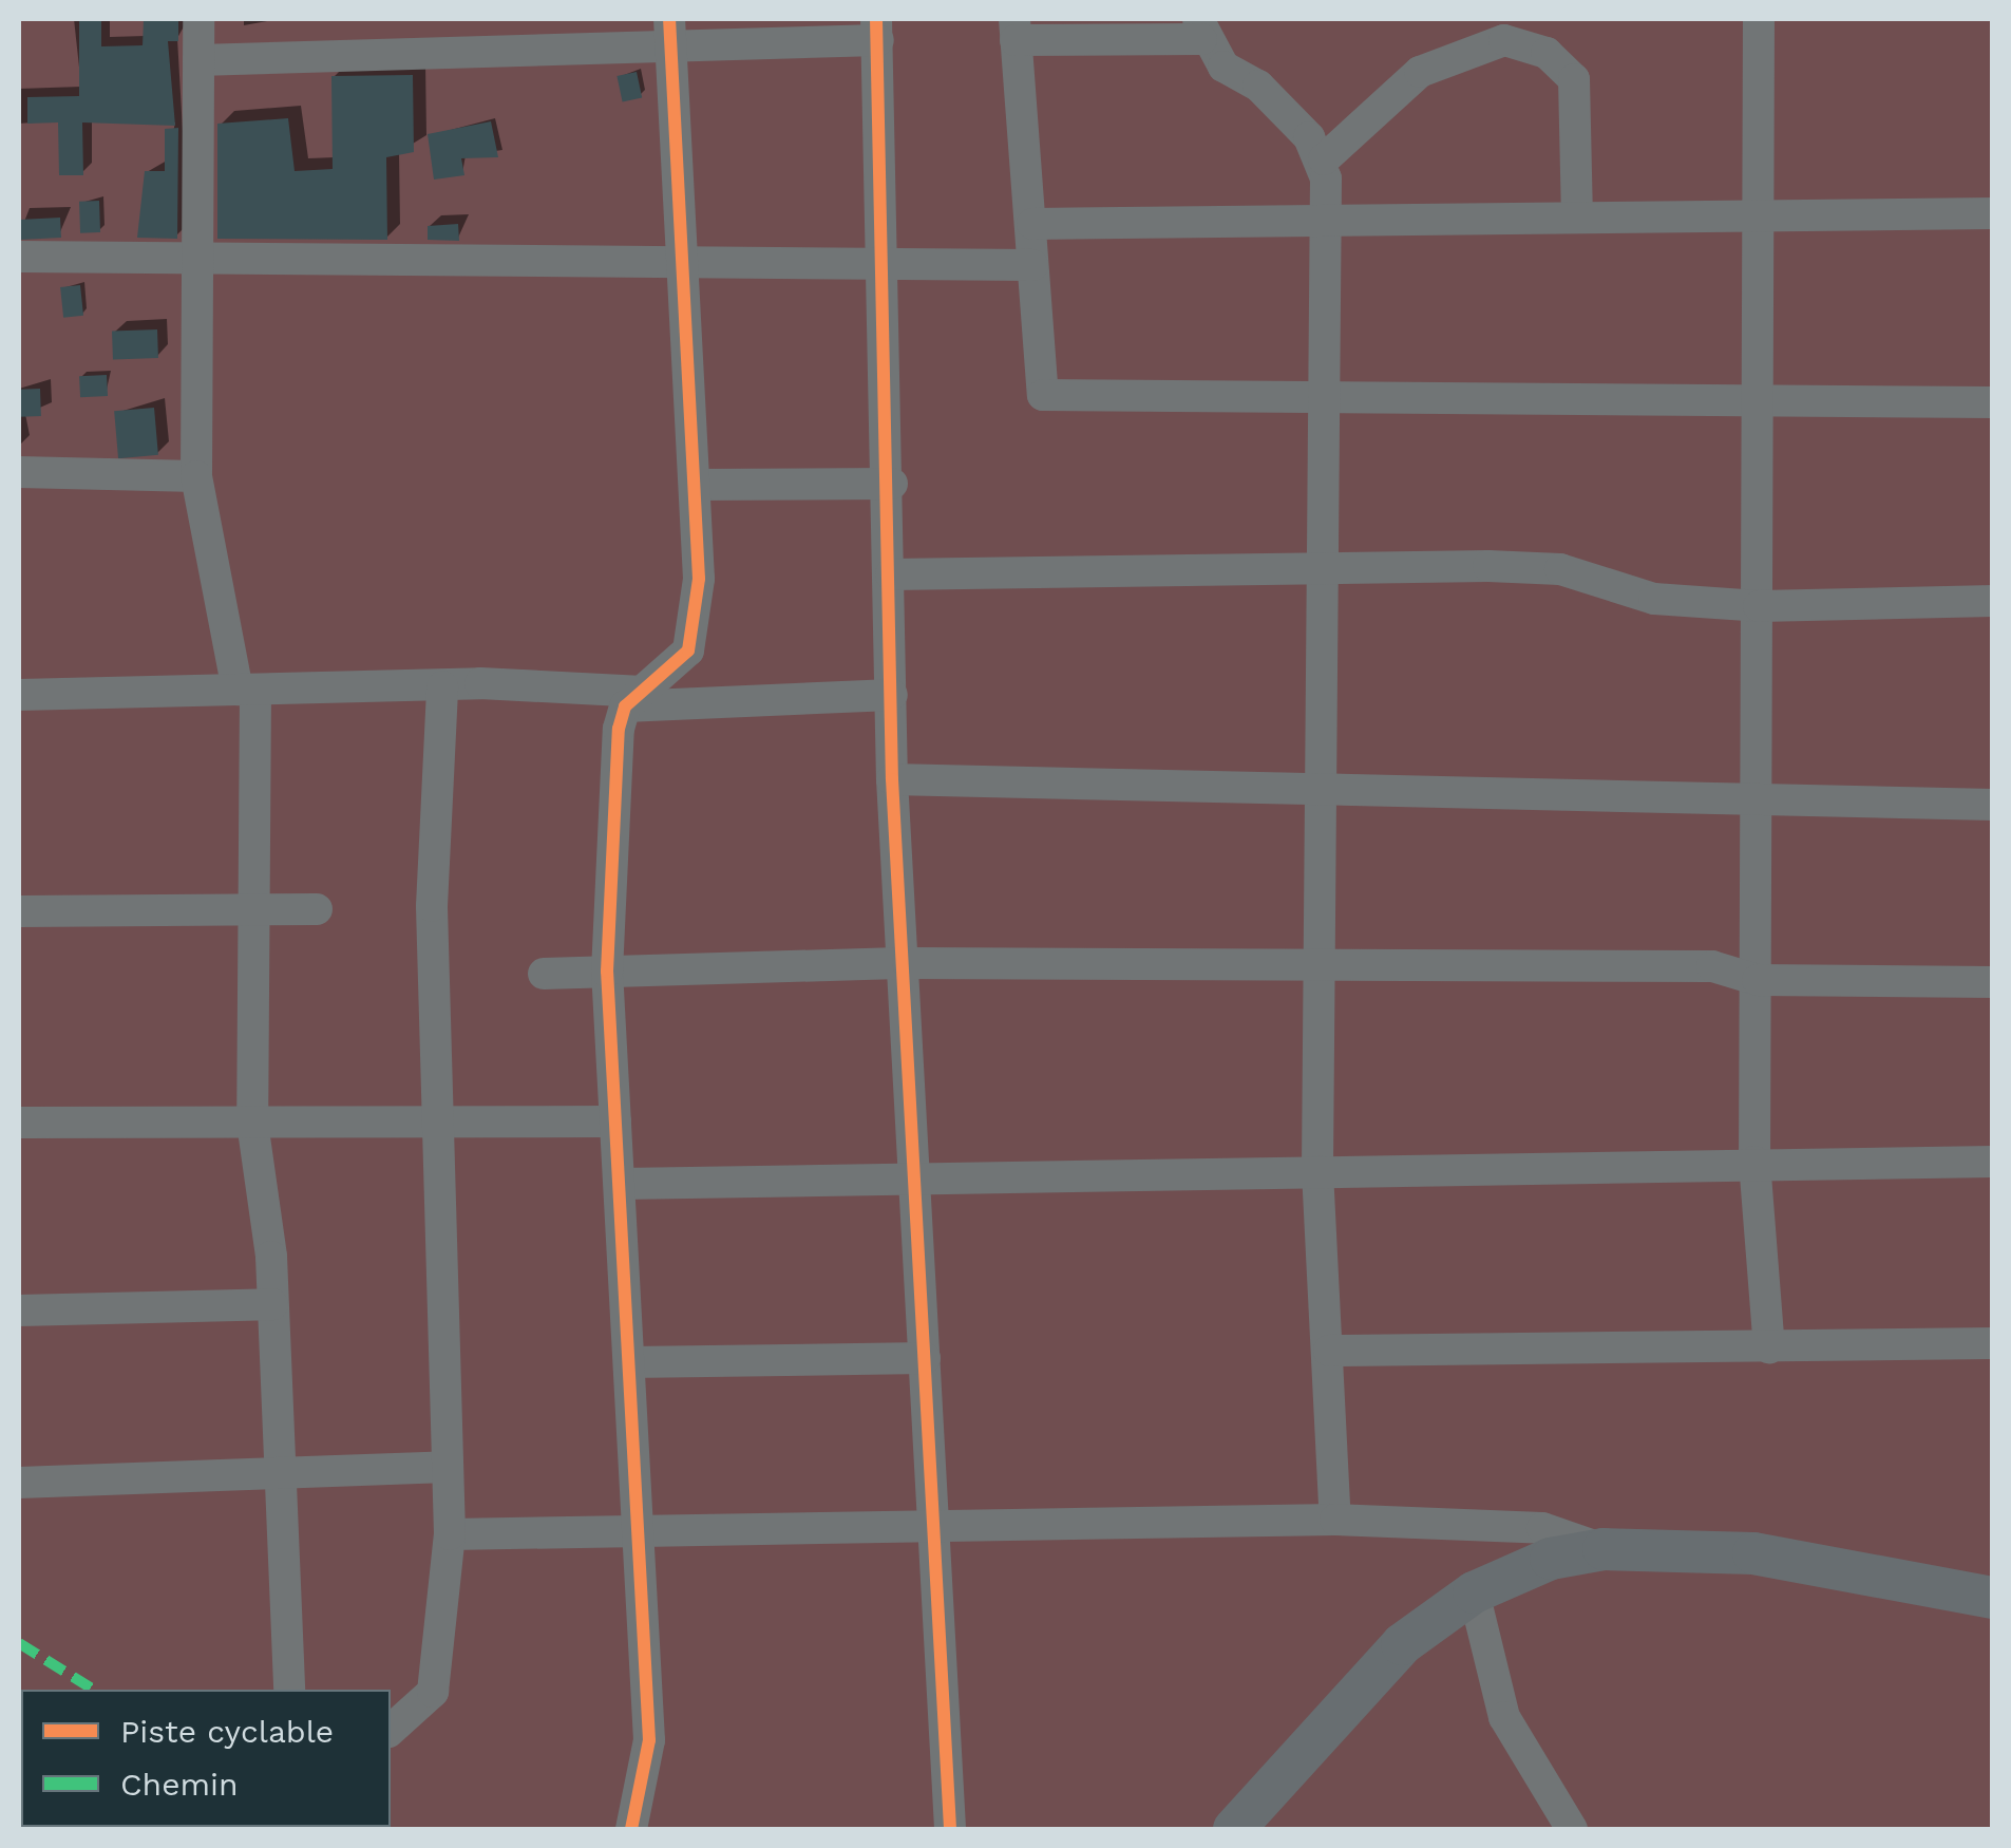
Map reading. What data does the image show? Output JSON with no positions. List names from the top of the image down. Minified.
{"legend":["Piste cyclable","Chemin"]}
